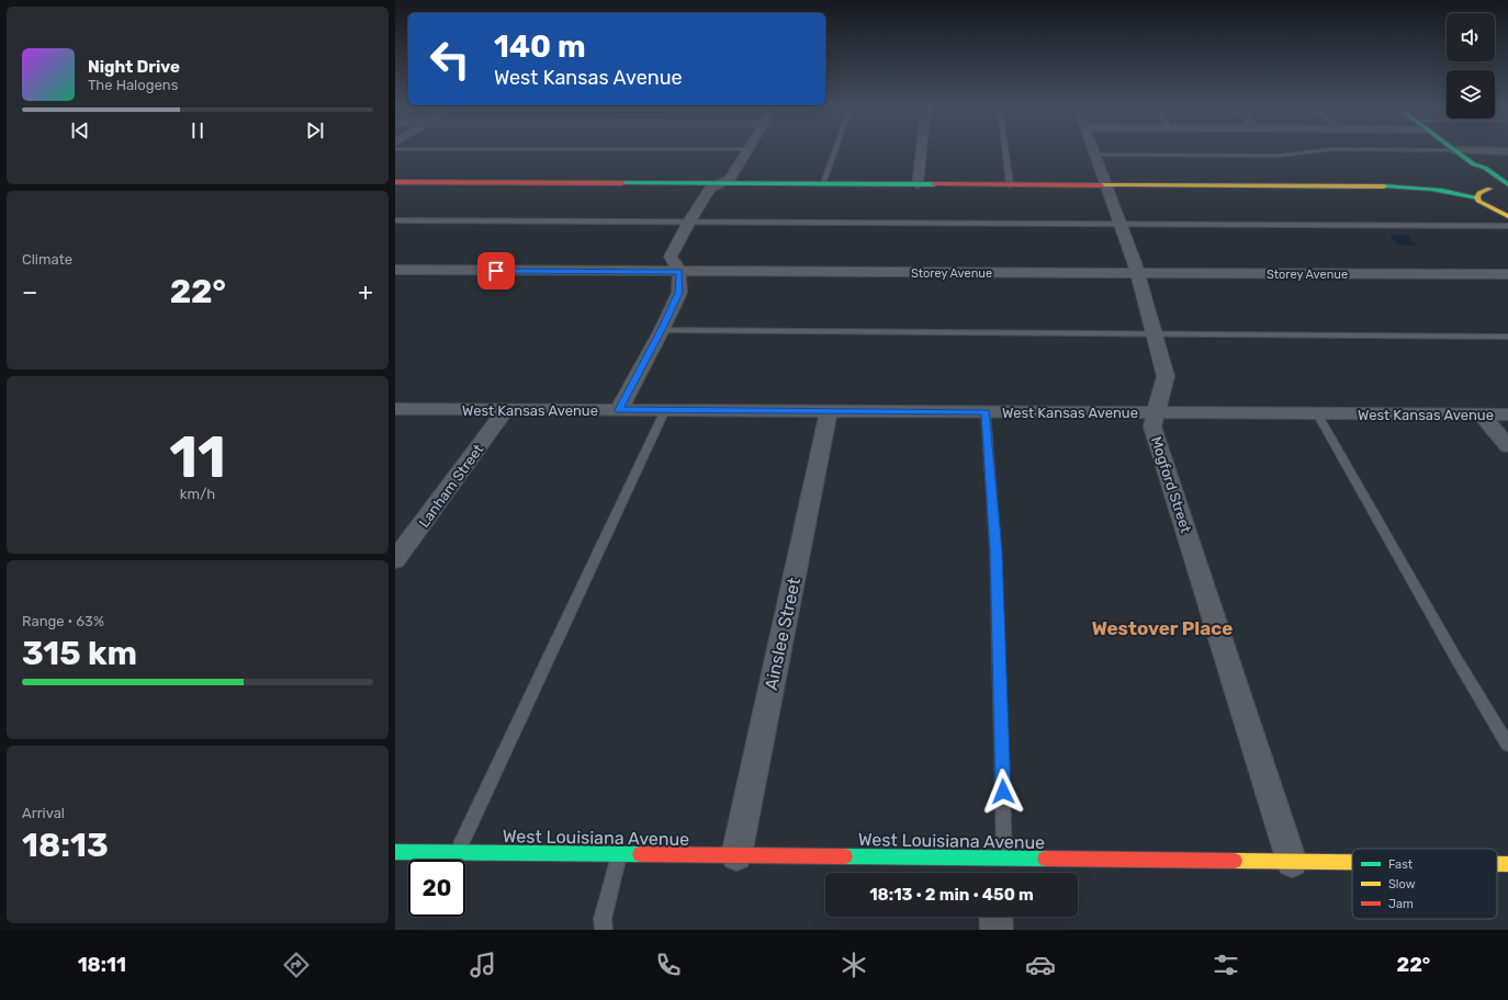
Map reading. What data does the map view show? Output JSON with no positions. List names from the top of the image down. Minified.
{"streets":{"street":["Storey Avenue","West Kansas Avenue","Mogford Street","Lanham Street","Ainslee Street","West Louisiana Avenue"]},"crossings":[["Storey Avenue","Mogford Street"],["West Kansas Avenue","Mogford Street"],["West Kansas Avenue","Lanham Street"],["West Kansas Avenue","Ainslee Street"],["Mogford Street","West Louisiana Avenue"],["Ainslee Street","West Louisiana Avenue"]],"districts":["Westover Place"],"legend":["Fast","Slow","Jam"],"page":{"turn":["140 m","West Kansas Avenue"],"song":["Night Drive","The Halogens"],"tile":["Climate",["11","km/h"],["Range · 63%","315 km"],["Arrival","18:13"]],"heat":["−","22°","+"],"limit":"20","trip":"18:13 · 2 min · 450 m","tabs":["18:11","22°"]}}
